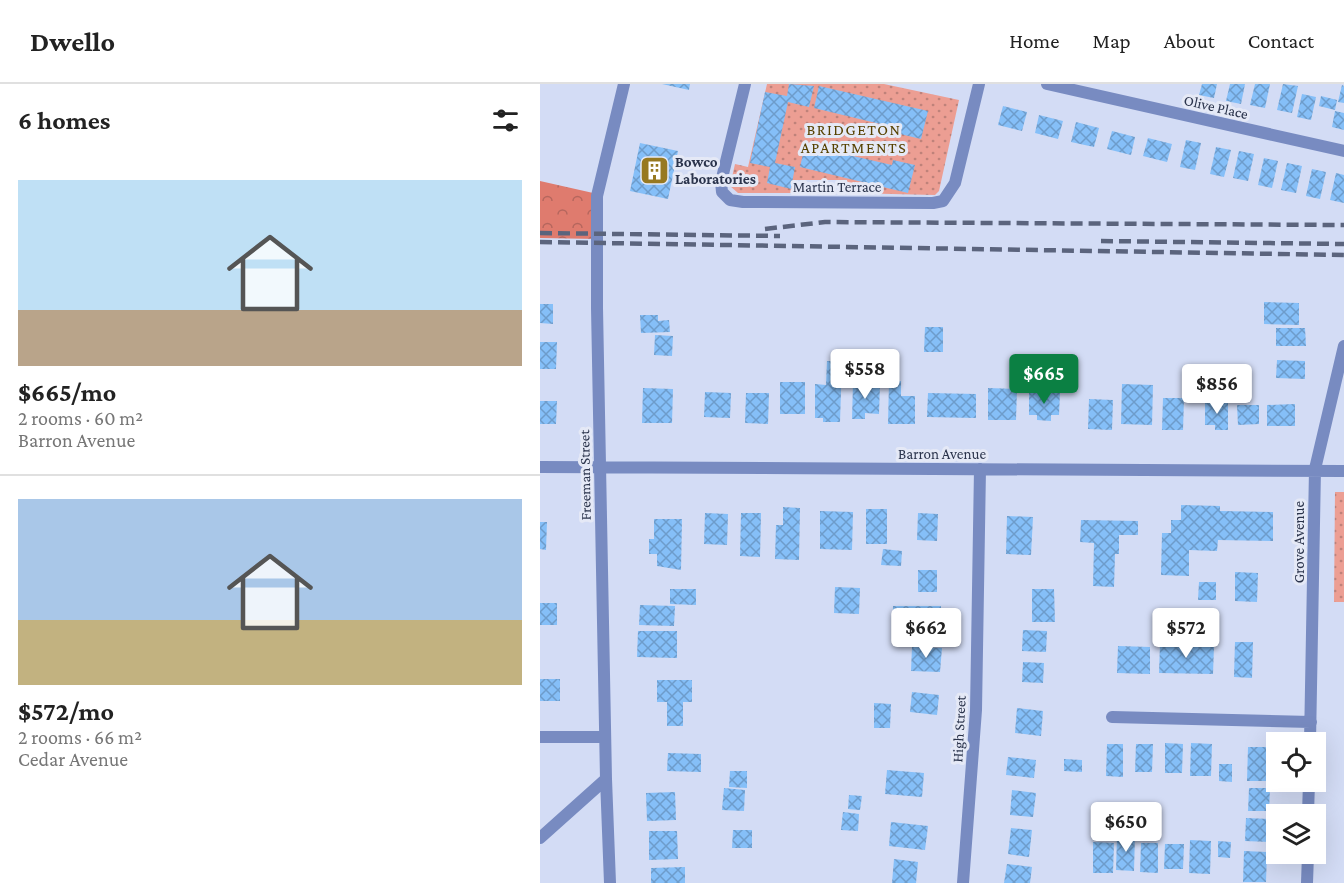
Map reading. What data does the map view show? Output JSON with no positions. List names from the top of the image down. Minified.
{"streets":{"street":["Olive Place","Martin Terrace","Barron Avenue","Freeman Street","Grove Avenue","High Street"]},"crossings":[["Barron Avenue","Freeman Street"],["Barron Avenue","Grove Avenue"],["Barron Avenue","High Street"]],"districts":["BRIDGETON APARTMENTS"],"places":{"building":["Bowco Laboratories"]},"page":{"header":"Dwello","nav":["Home","Map","About","Contact"],"heading":"6 homes","list":[{"name":"$665/mo","note":"2 rooms · 60 m² · Barron Avenue"},{"name":"$572/mo","note":"2 rooms · 66 m² · Cedar Avenue"}],"price":["$558","$665","$856","$662","$572","$650"]}}
